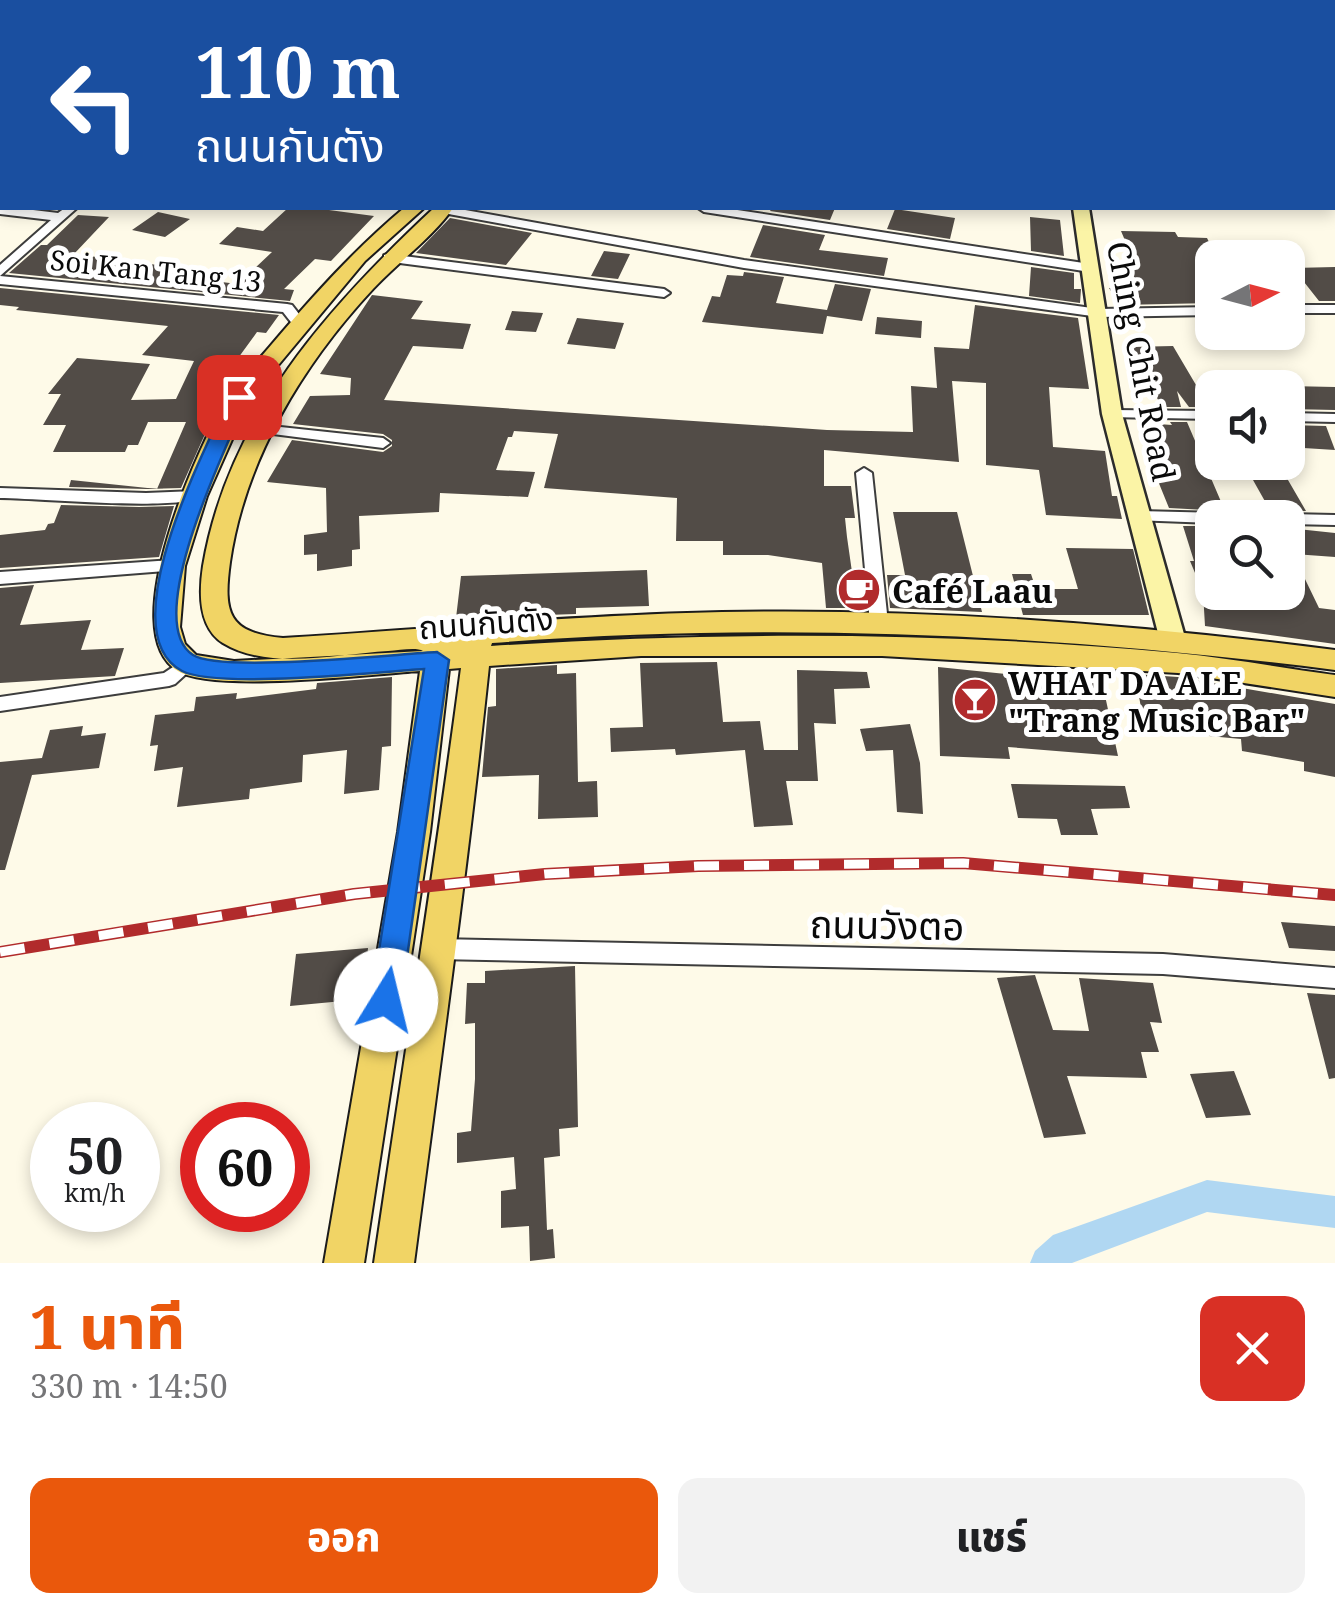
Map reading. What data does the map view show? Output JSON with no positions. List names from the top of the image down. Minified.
{"streets":{"main road":["ถนนกันตัง"],"street":["Soi Kan Tang 13","Ching Chit Road","ถนนวังตอ"]},"crossings":[["Ching Chit Road","ถนนกันตัง"]],"places":{"cafe":["Café Laau"],"bar":["WHAT DA ALE \"Trang Music Bar\""]},"north":"right","page":{"turn":["110 m","ถนนกันตัง"],"speed":"50 km/h","limit":"60","heading":["1 นาที","330 m · 14:50"],"buttons":["ออก","แชร์"]}}
